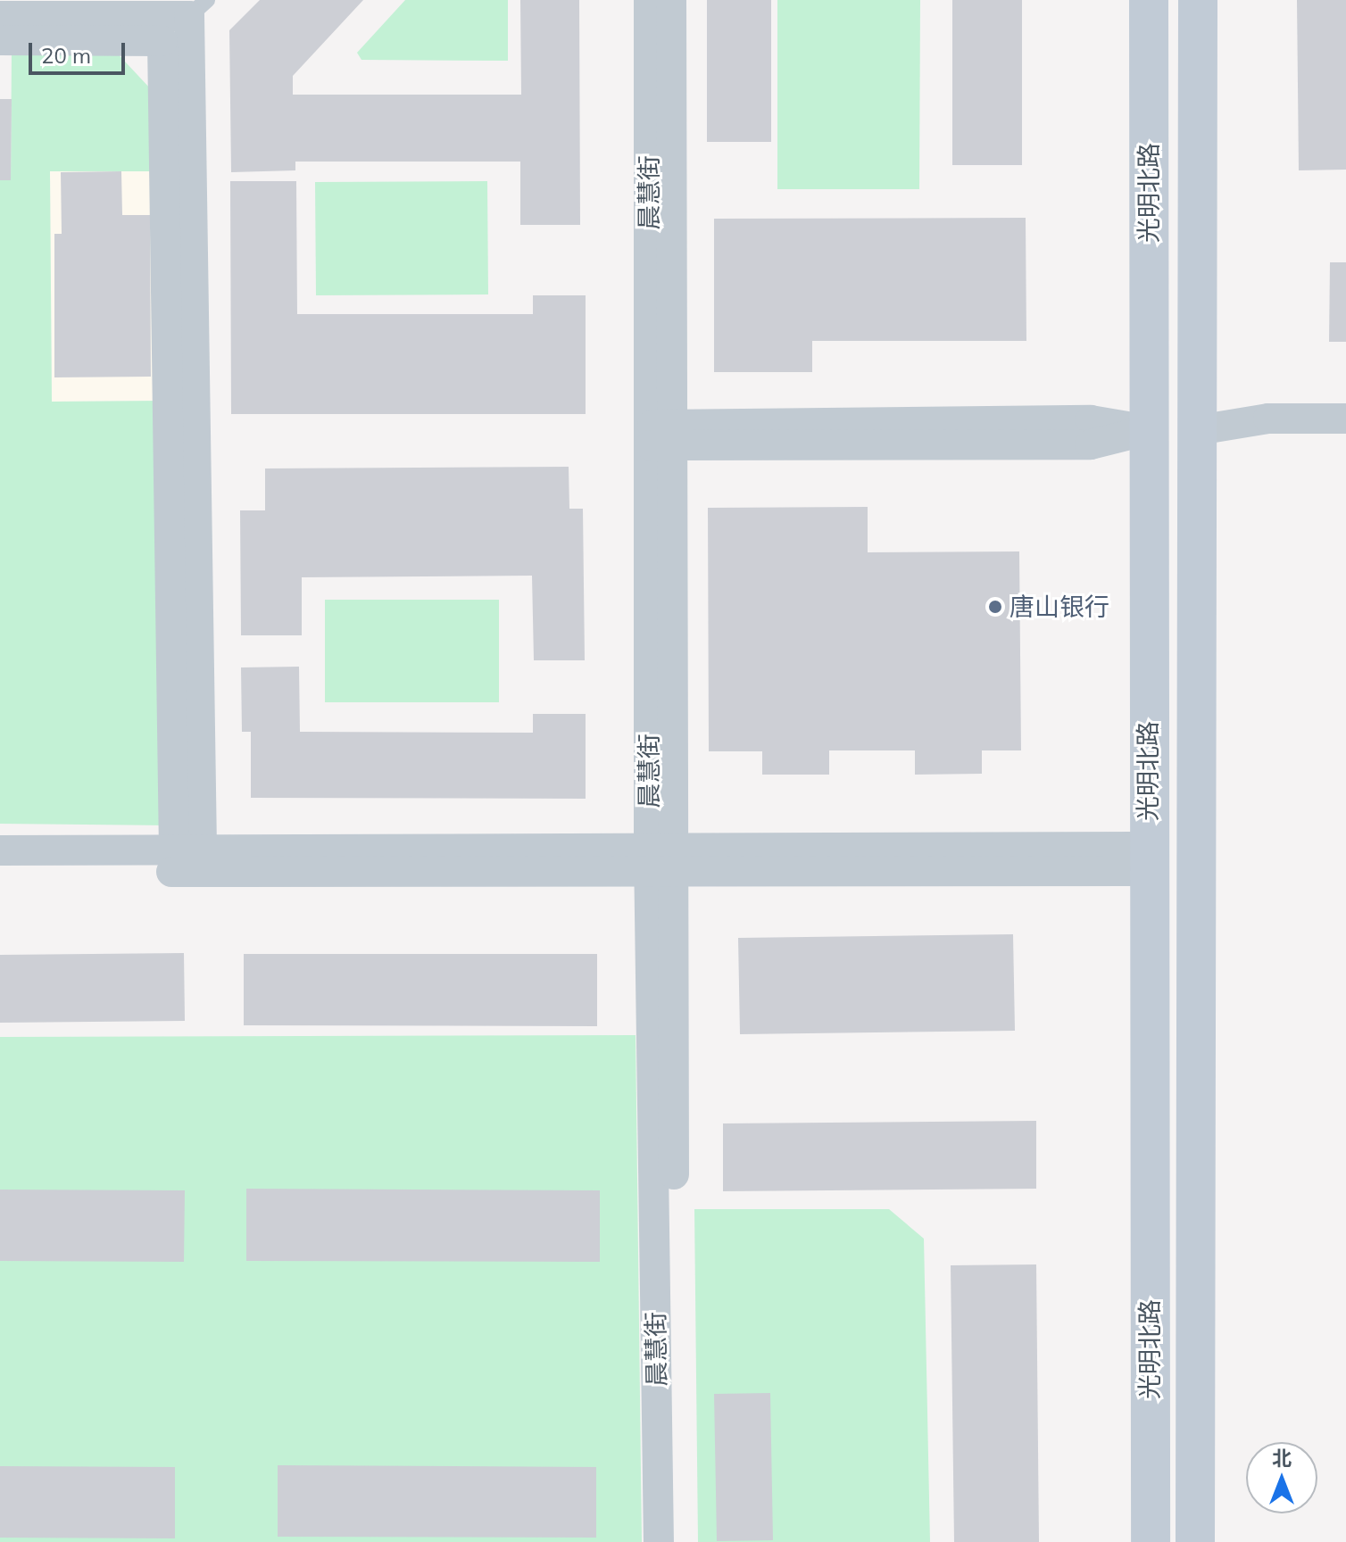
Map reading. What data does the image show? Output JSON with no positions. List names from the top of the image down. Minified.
{"streets":{"main road":["光明北路"],"street":["晨慧街"]},"places":["唐山银行"],"scale_bar":"20 m","north":"top"}
